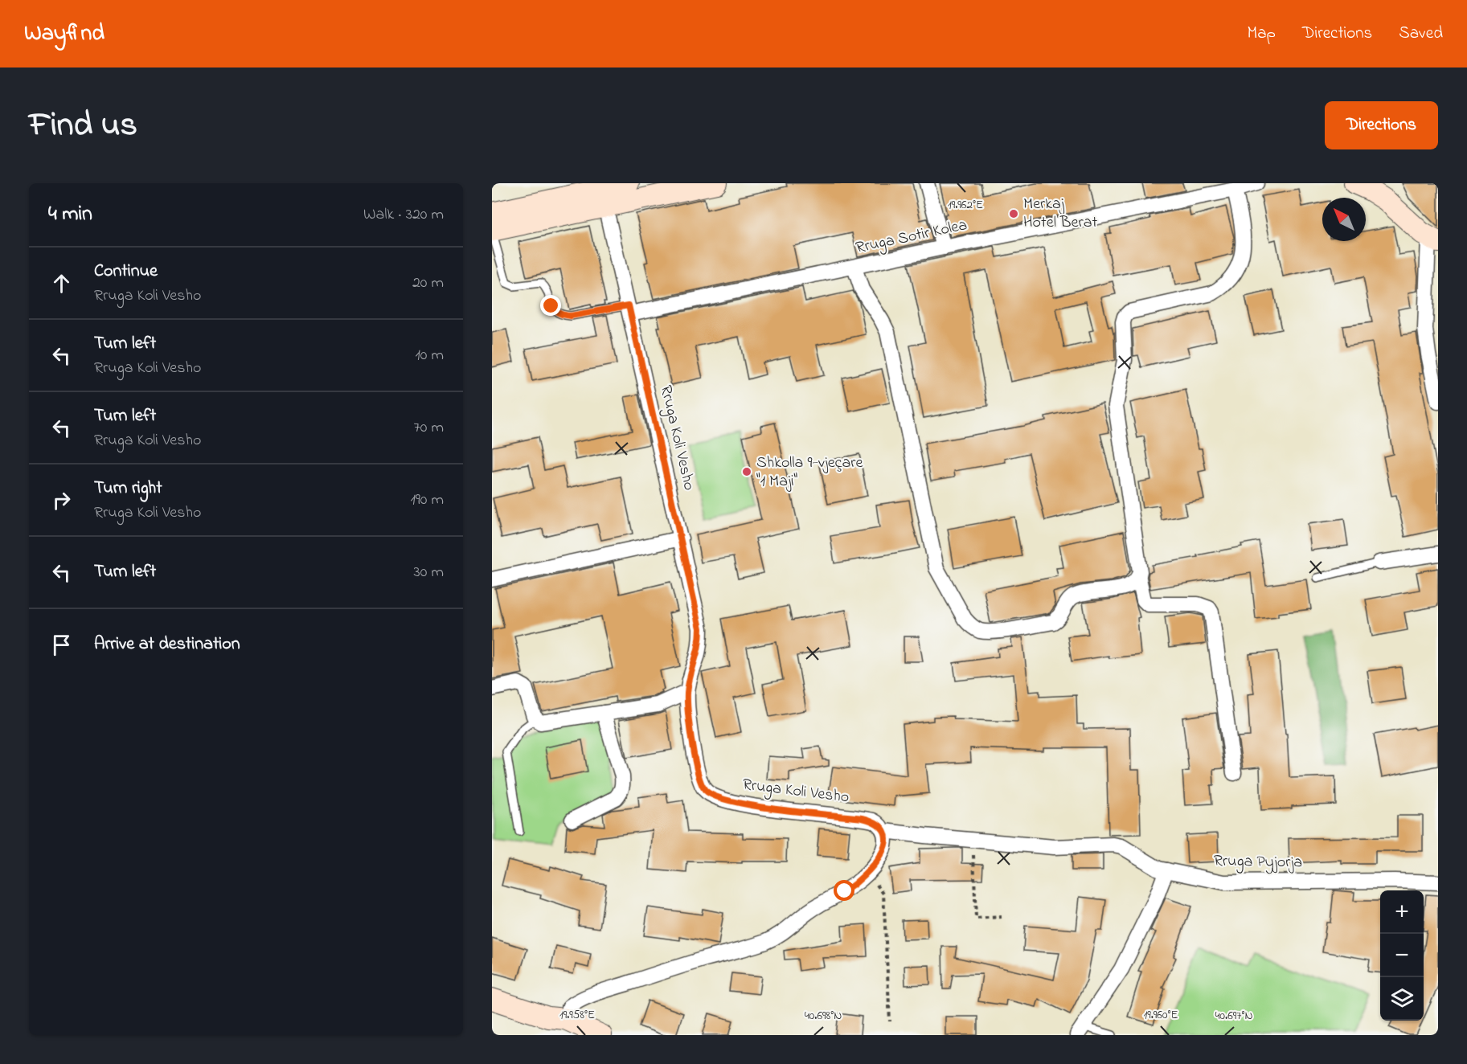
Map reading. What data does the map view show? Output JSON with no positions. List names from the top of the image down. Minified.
{"streets":{"street":["Rruga Sotir Kolea","Rruga Koli Vesho","Rruga Pyjorja"]},"crossings":[["Rruga Sotir Kolea","Rruga Koli Vesho"],["Rruga Koli Vesho","Rruga Pyjorja"]],"places":["Merkaj Hotel Berat","Shkolla 9-vjeçare \"1 Maji\""],"north":"top left","page":{"header":"Wayfind","nav":["Map","Directions","Saved"],"title":"Find us","buttons":"Directions","heading":["4 min","Walk · 320 m"],"list":[["Continue","Rruga Koli Vesho","20 m"],["Turn left","Rruga Koli Vesho","10 m"],["Turn left","Rruga Koli Vesho","70 m"],["Turn right","Rruga Koli Vesho","190 m"],["Turn left","30 m"],"Arrive at destination"],"map_buttons":["+","−"]},"coordinates":["19.962°E","19.958°E","19.960°E","40.698°N","40.697°N"]}
